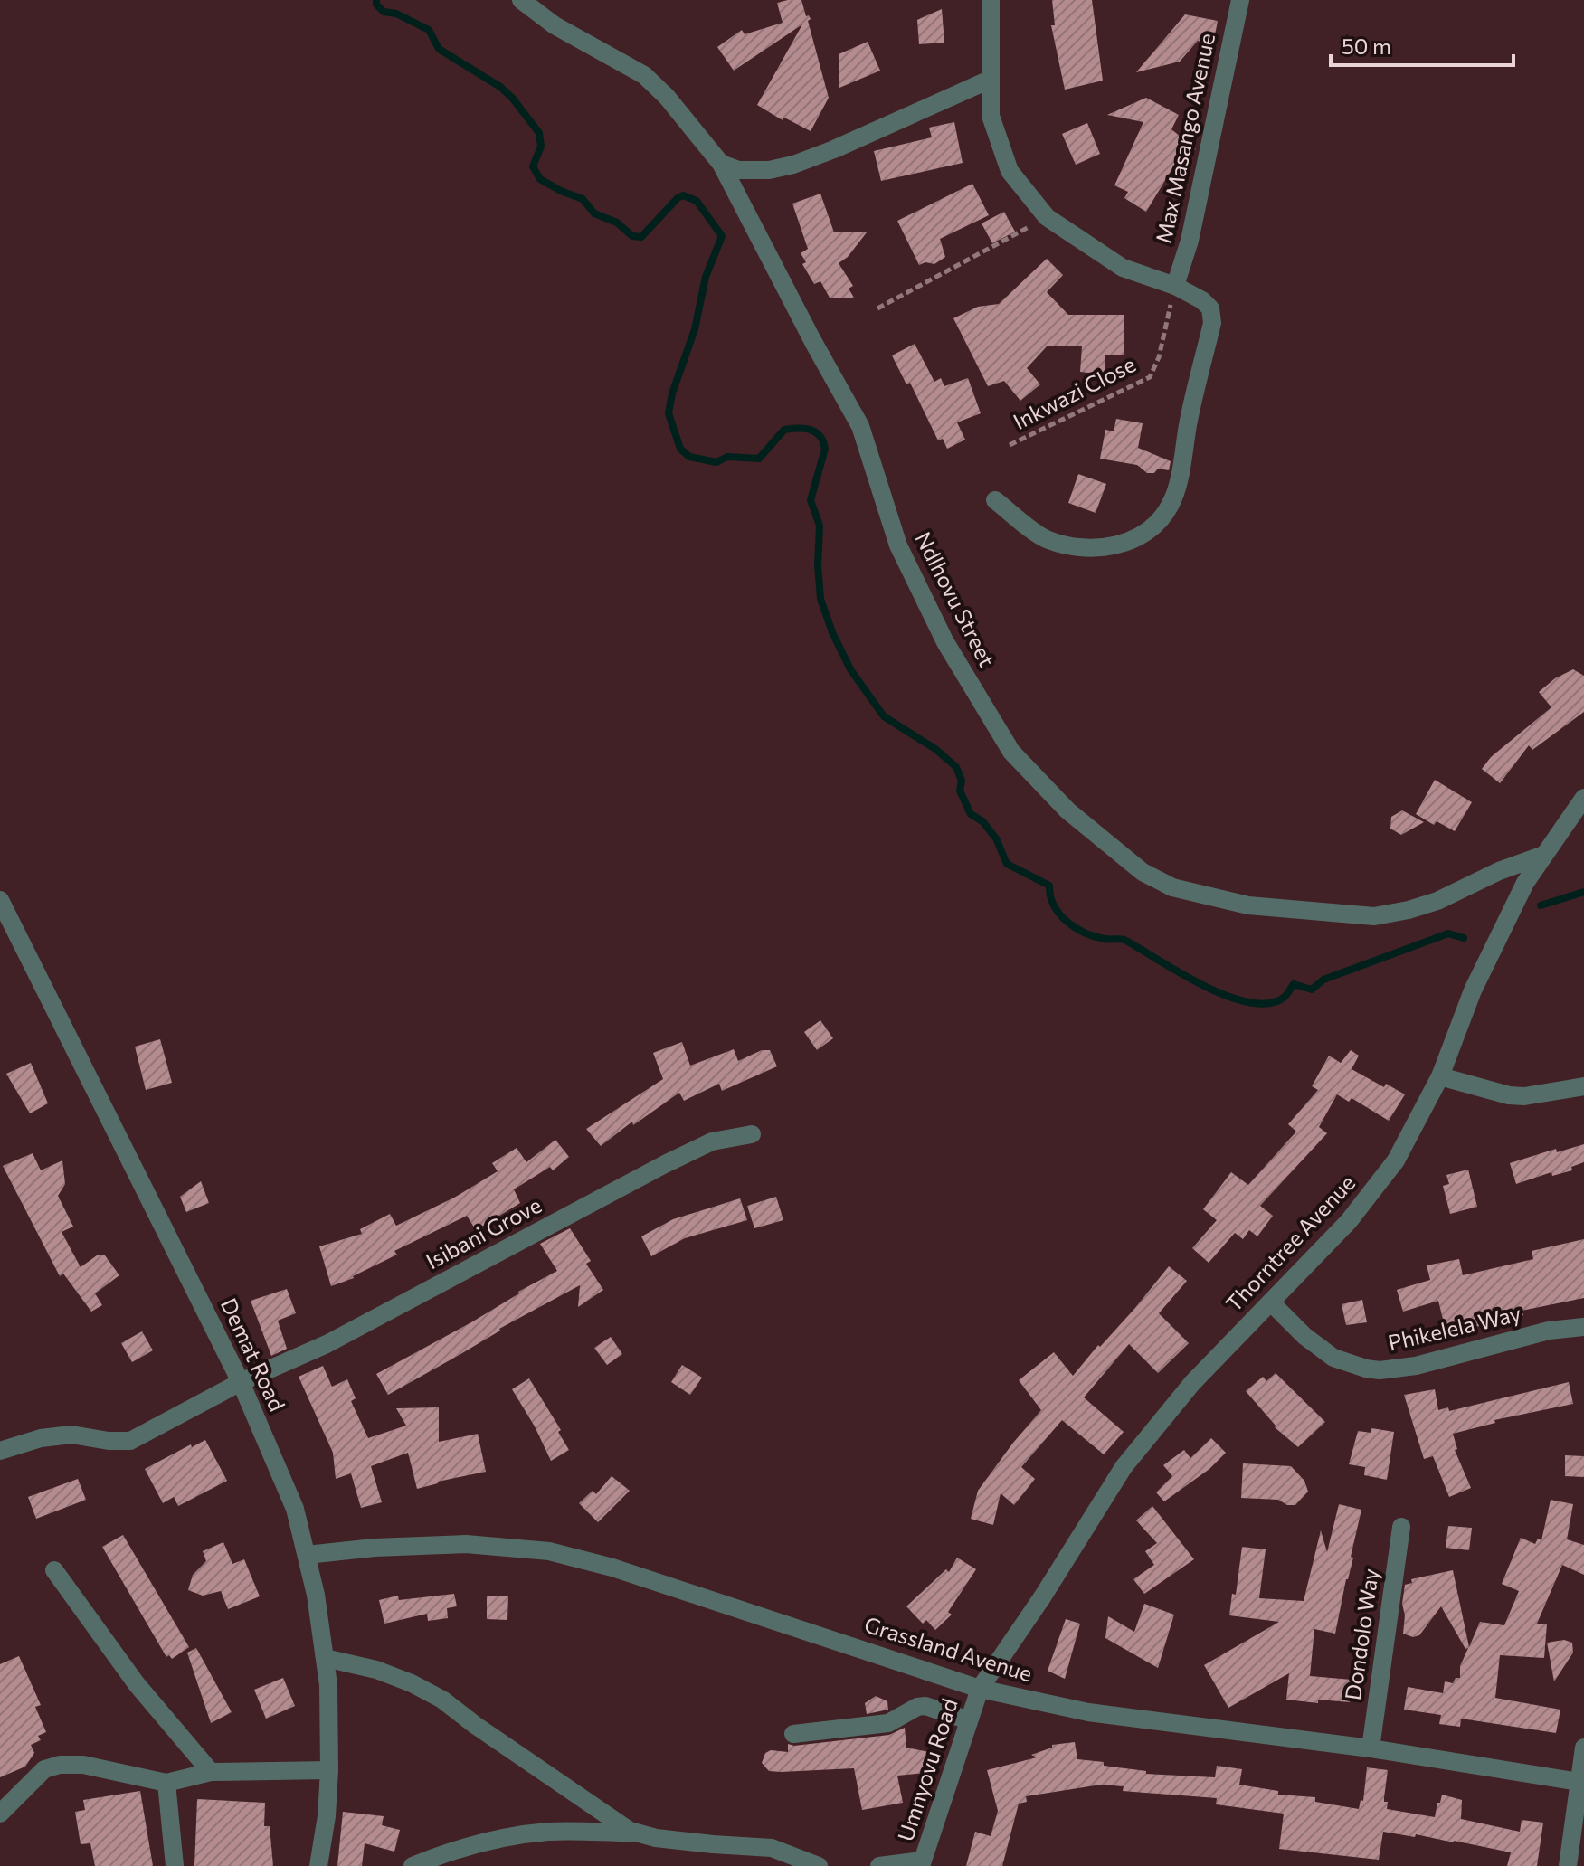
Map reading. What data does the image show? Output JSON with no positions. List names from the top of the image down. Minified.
{"streets":{"street":["Max Masango Avenue","Ndlhovu Street","Isibani Grove","Thorntree Avenue","Phikelela Way","Demat Road","Dondolo Way","Grassland Avenue","Umnyovu Road"],"path":["Inkwazi Close"]},"crossings":[["Max Masango Avenue","Inkwazi Close"],["Ndlhovu Street","Thorntree Avenue"],["Isibani Grove","Demat Road"],["Thorntree Avenue","Phikelela Way"],["Thorntree Avenue","Grassland Avenue"],["Thorntree Avenue","Umnyovu Road"],["Demat Road","Grassland Avenue"],["Dondolo Way","Grassland Avenue"],["Grassland Avenue","Umnyovu Road"]],"scale_bar":"50 m"}
